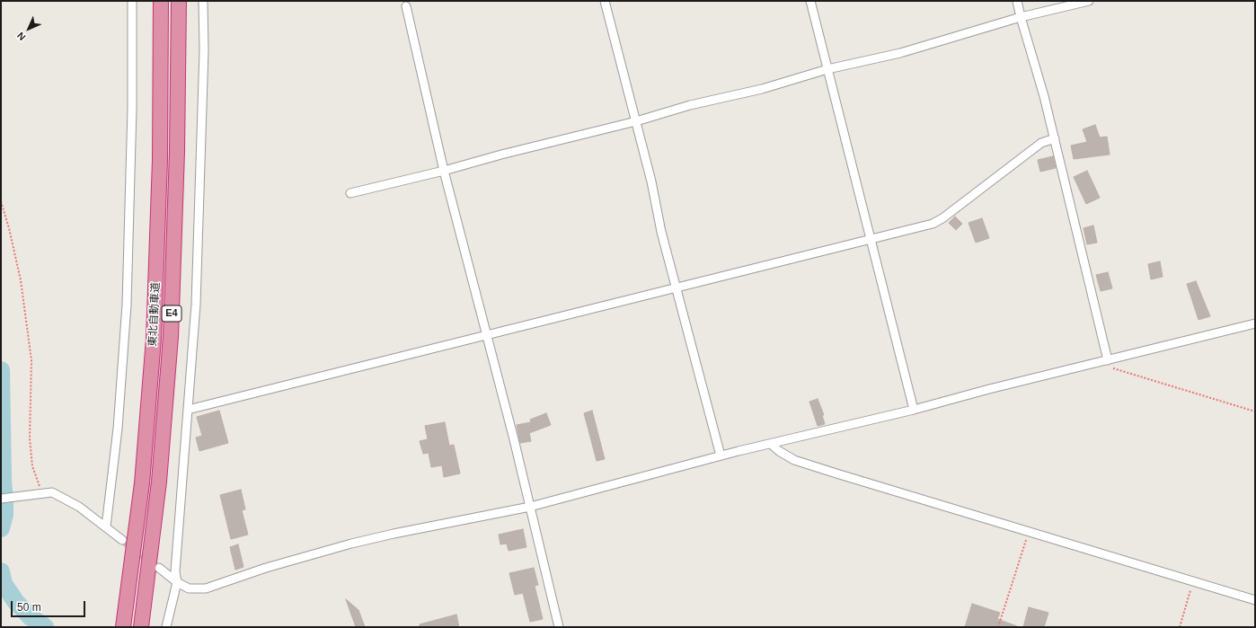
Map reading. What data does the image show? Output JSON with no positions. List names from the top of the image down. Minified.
{"streets":{"highway":["E4","東北自動車道"]},"scale_bar":"50 m","north":"bottom left"}
